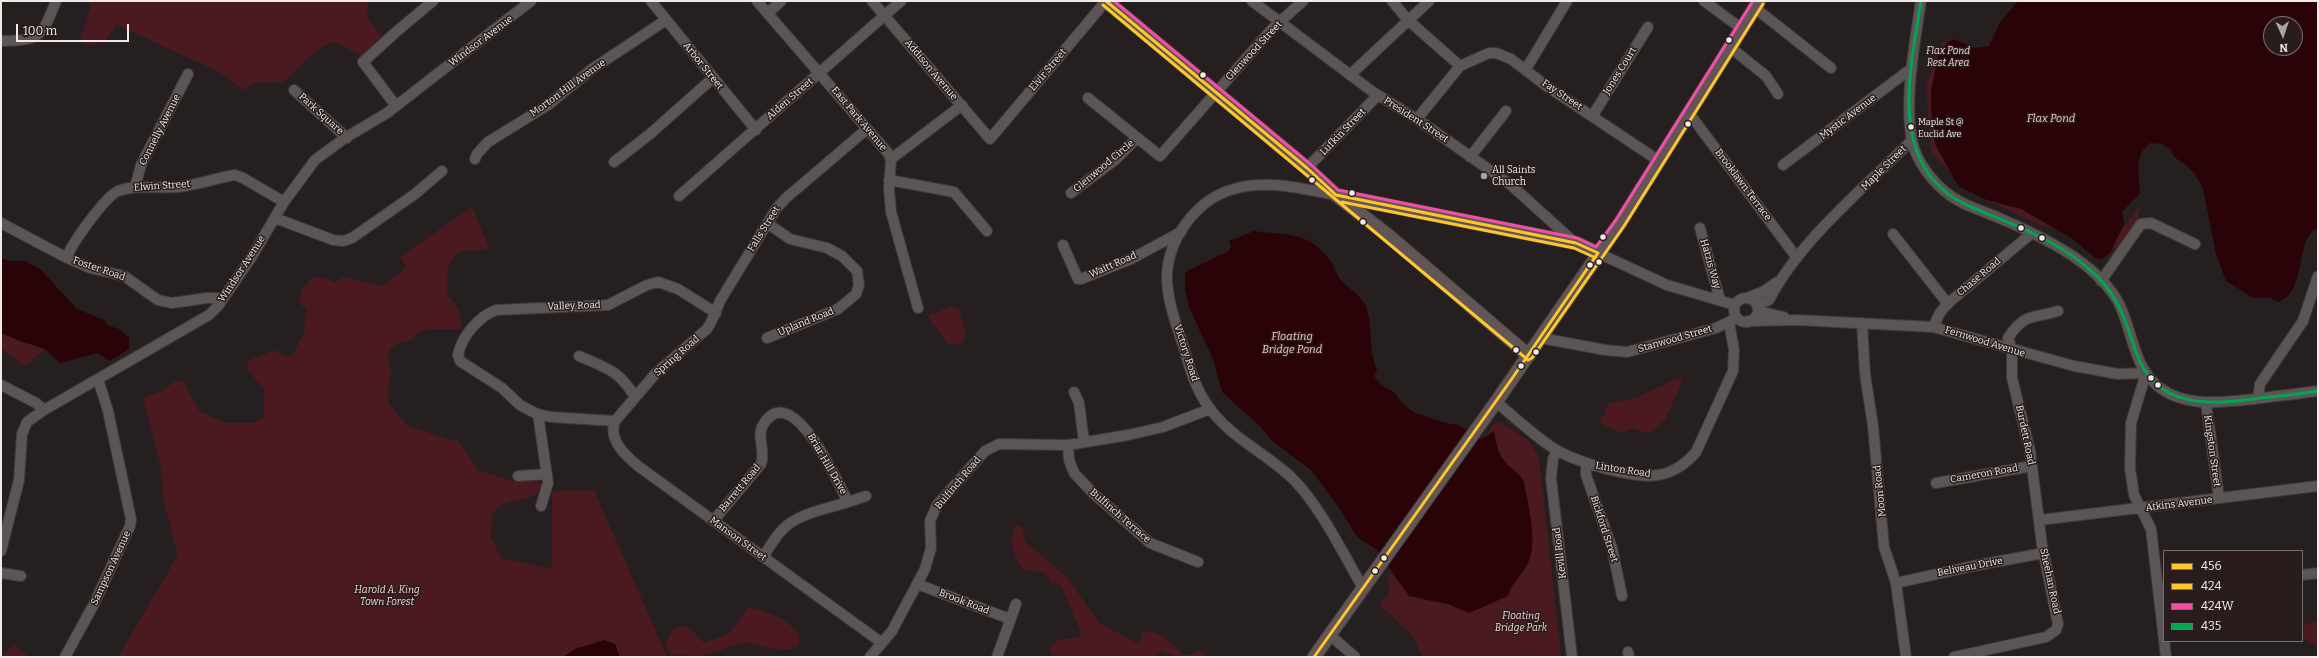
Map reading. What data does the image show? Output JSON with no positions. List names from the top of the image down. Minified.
{"streets":{"street":["Windsor Avenue","Glenwood Street","Arbor Street","Addison Avenue","Elvir Street","Jones Court","Morton Hill Avenue","Fay Street","Alden Street","Park Square","Mystic Avenue","East Park Avenue","President Street","Connelly Avenue","Lufkin Street","Glenwood Circle","Maple Street","Brooklawn Terrace","Elwin Street","Falls Street","Hatzis Way","Waitt Road","Foster Road","Chase Road","Valley Road","Upland Road","Stanwood Street","Fernwood Avenue","Victory Road","Spring Road","Burdett Road","Kingston Street","Briar Hill Drive","Linton Road","Cameron Road","Bulfinch Road","Barrett Road","Moon Road","Atkins Avenue","Bulfinch Terrace","Bickford Street","Manson Street","Kevill Road","Beliveau Drive","Sampson Avenue","Sheehan Road","Brook Road"]},"crossings":[["Windsor Avenue","Park Square"],["Windsor Avenue","Elwin Street"],["Windsor Avenue","Foster Road"],["Windsor Avenue","Sampson Avenue"],["Glenwood Street","President Street"],["Glenwood Street","Glenwood Circle"],["Arbor Street","Morton Hill Avenue"],["Arbor Street","Alden Street"],["Addison Avenue","Elvir Street"],["Addison Avenue","Alden Street"],["Jones Court","Fay Street"],["Alden Street","East Park Avenue"],["Mystic Avenue","Maple Street"],["East Park Avenue","Falls Street"],["President Street","Lufkin Street"],["Connelly Avenue","Elwin Street"],["Maple Street","Brooklawn Terrace"],["Maple Street","Stanwood Street"],["Maple Street","Fernwood Avenue"],["Maple Street","Linton Road"],["Elwin Street","Foster Road"],["Falls Street","Valley Road"],["Falls Street","Upland Road"],["Falls Street","Spring Road"],["Waitt Road","Victory Road"],["Chase Road","Fernwood Avenue"],["Valley Road","Spring Road"],["Stanwood Street","Fernwood Avenue"],["Stanwood Street","Linton Road"],["Fernwood Avenue","Burdett Road"],["Fernwood Avenue","Linton Road"],["Fernwood Avenue","Moon Road"],["Victory Road","Bulfinch Road"],["Spring Road","Manson Street"],["Burdett Road","Cameron Road"],["Burdett Road","Atkins Avenue"],["Burdett Road","Sheehan Road"],["Kingston Street","Atkins Avenue"],["Briar Hill Drive","Barrett Road"],["Briar Hill Drive","Manson Street"],["Linton Road","Bickford Street"],["Linton Road","Kevill Road"],["Bulfinch Road","Bulfinch Terrace"],["Bulfinch Road","Manson Street"],["Bulfinch Road","Brook Road"],["Barrett Road","Manson Street"],["Moon Road","Beliveau Drive"],["Atkins Avenue","Sheehan Road"],["Beliveau Drive","Sheehan Road"]],"water":["Flax Pond","Floating Bridge Pond"],"parks":["Flax Pond Rest Area","Harold A. King Town Forest","Floating Bridge Park"],"places":["Maple St @ Euclid Ave","All Saints Church"],"lines":["transit line 456","transit line 424W","transit line 435","transit line 424"],"legend":["456","424","424W","435"],"scale_bar":"100 m","north":"bottom"}
